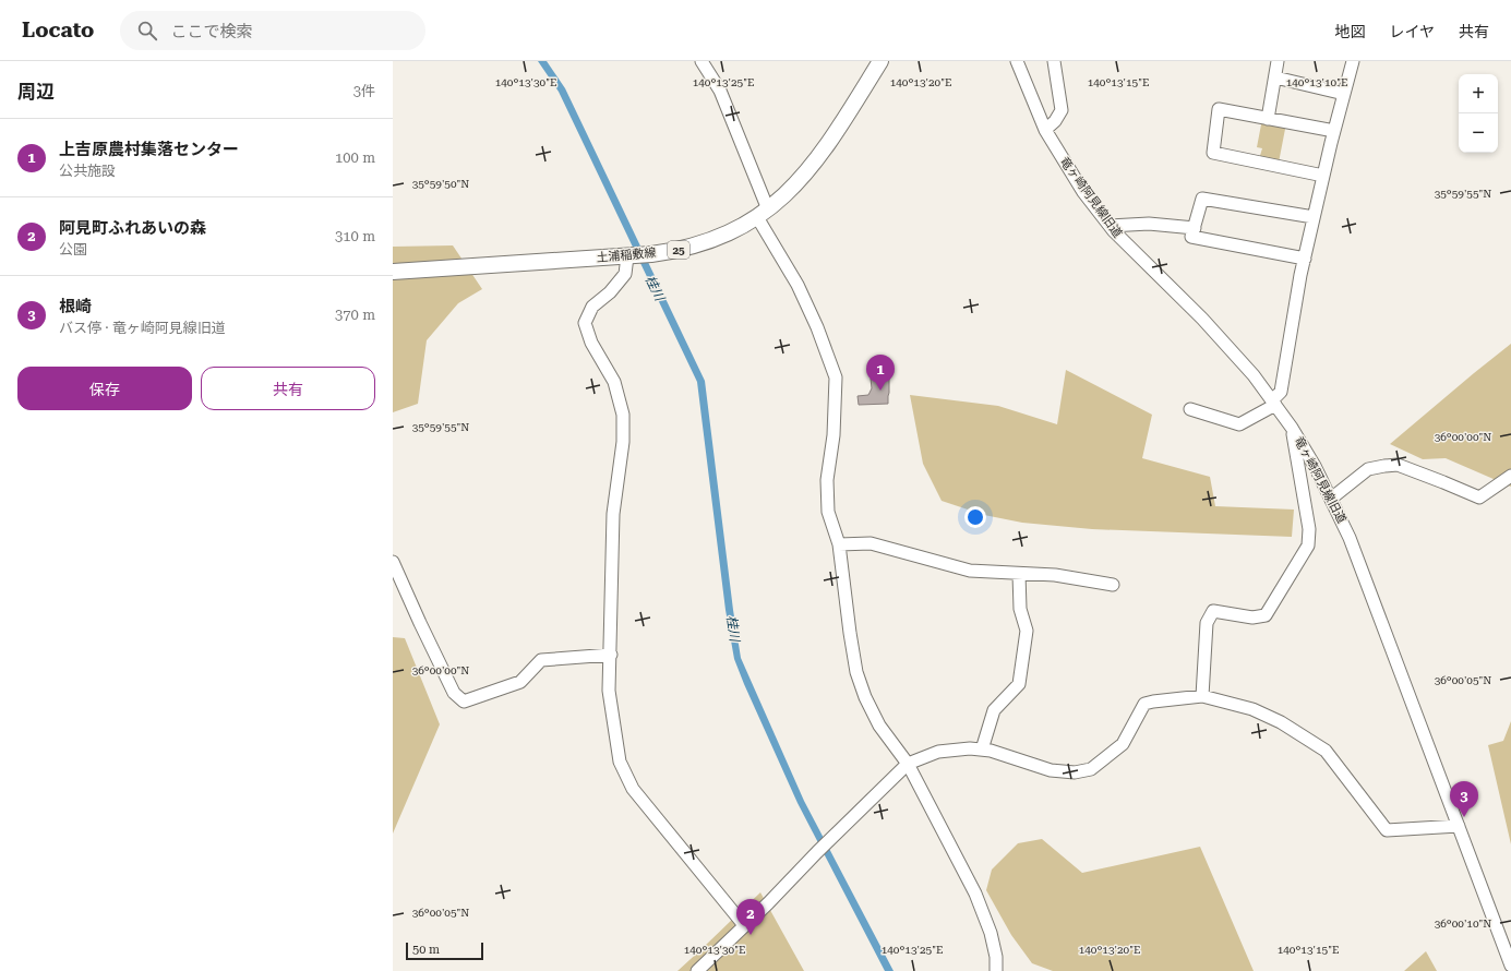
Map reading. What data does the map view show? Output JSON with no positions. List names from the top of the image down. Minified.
{"streets":{"main road":["25","土浦稲敷線"],"street":["竜ヶ崎阿見線旧道"]},"water":["桂川"],"scale_bar":"50 m","page":{"header":"Locato","search":"ここで検索","nav":["地図","レイヤ","共有"],"heading":["周辺","3件"],"map_buttons":["+","−"],"list":[{"mark":"1","name":"上吉原農村集落センター","note":"公共施設","value":"100 m"},{"mark":"2","name":"阿見町ふれあいの森","note":"公園","value":"310 m"},{"mark":"3","name":"根崎","note":"バス停 · 竜ヶ崎阿見線旧道","value":"370 m"}],"buttons":["保存","共有"],"pins":["1","3","2"],"scale":"50 m"},"coordinates":["140°13'30\"E","140°13'25\"E","140°13'20\"E","140°13'15\"E","140°13'10\"E","35°59'50\"N","35°59'55\"N","36°00'00\"N","36°00'05\"N","36°00'10\"N"]}
